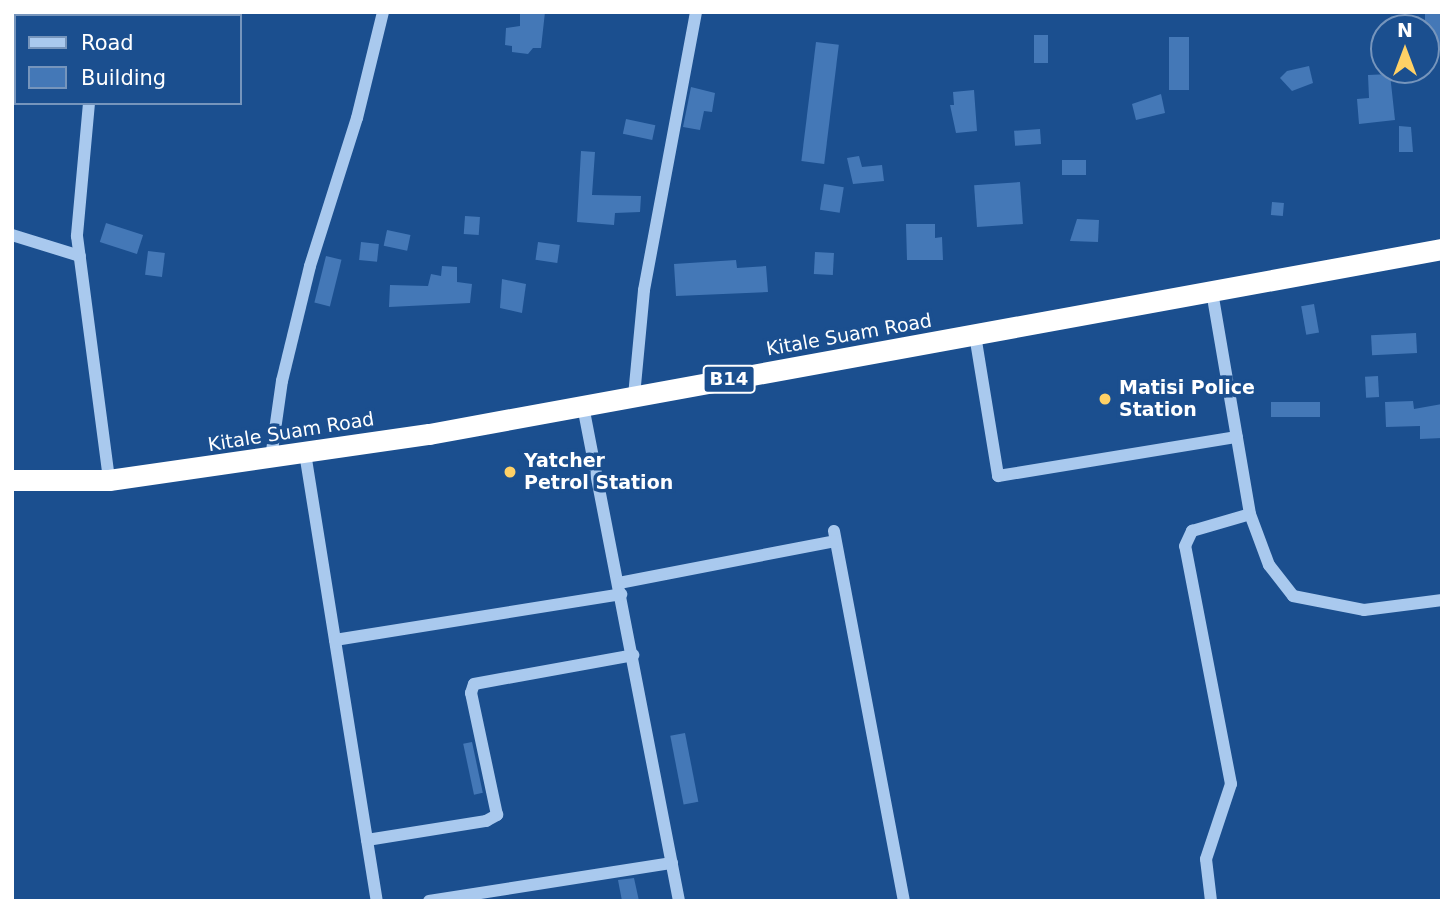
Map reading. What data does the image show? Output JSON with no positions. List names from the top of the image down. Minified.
{"streets":{"highway":["Kitale Suam Road","B14"]},"places":["Matisi Police Station","Yatcher Petrol Station"],"legend":["Road","Building"],"north":"top"}
